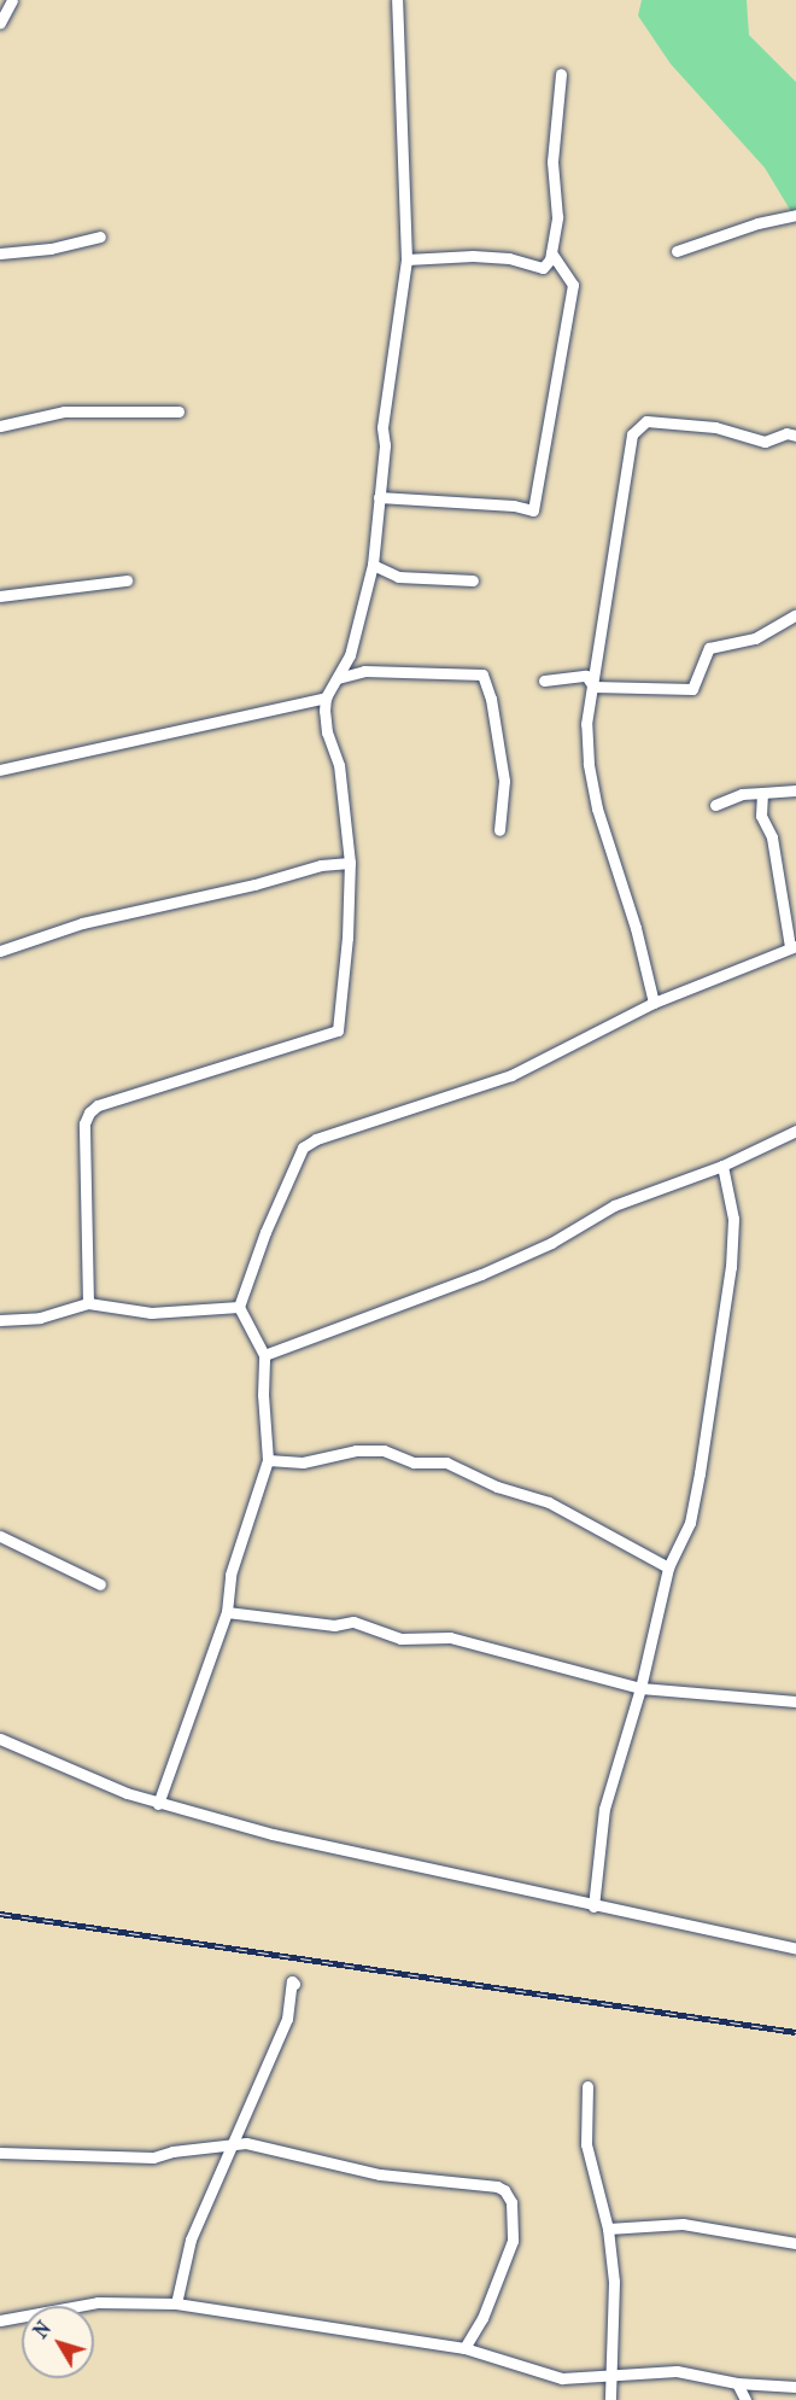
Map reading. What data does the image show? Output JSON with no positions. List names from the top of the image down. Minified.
{"north":"top left"}
